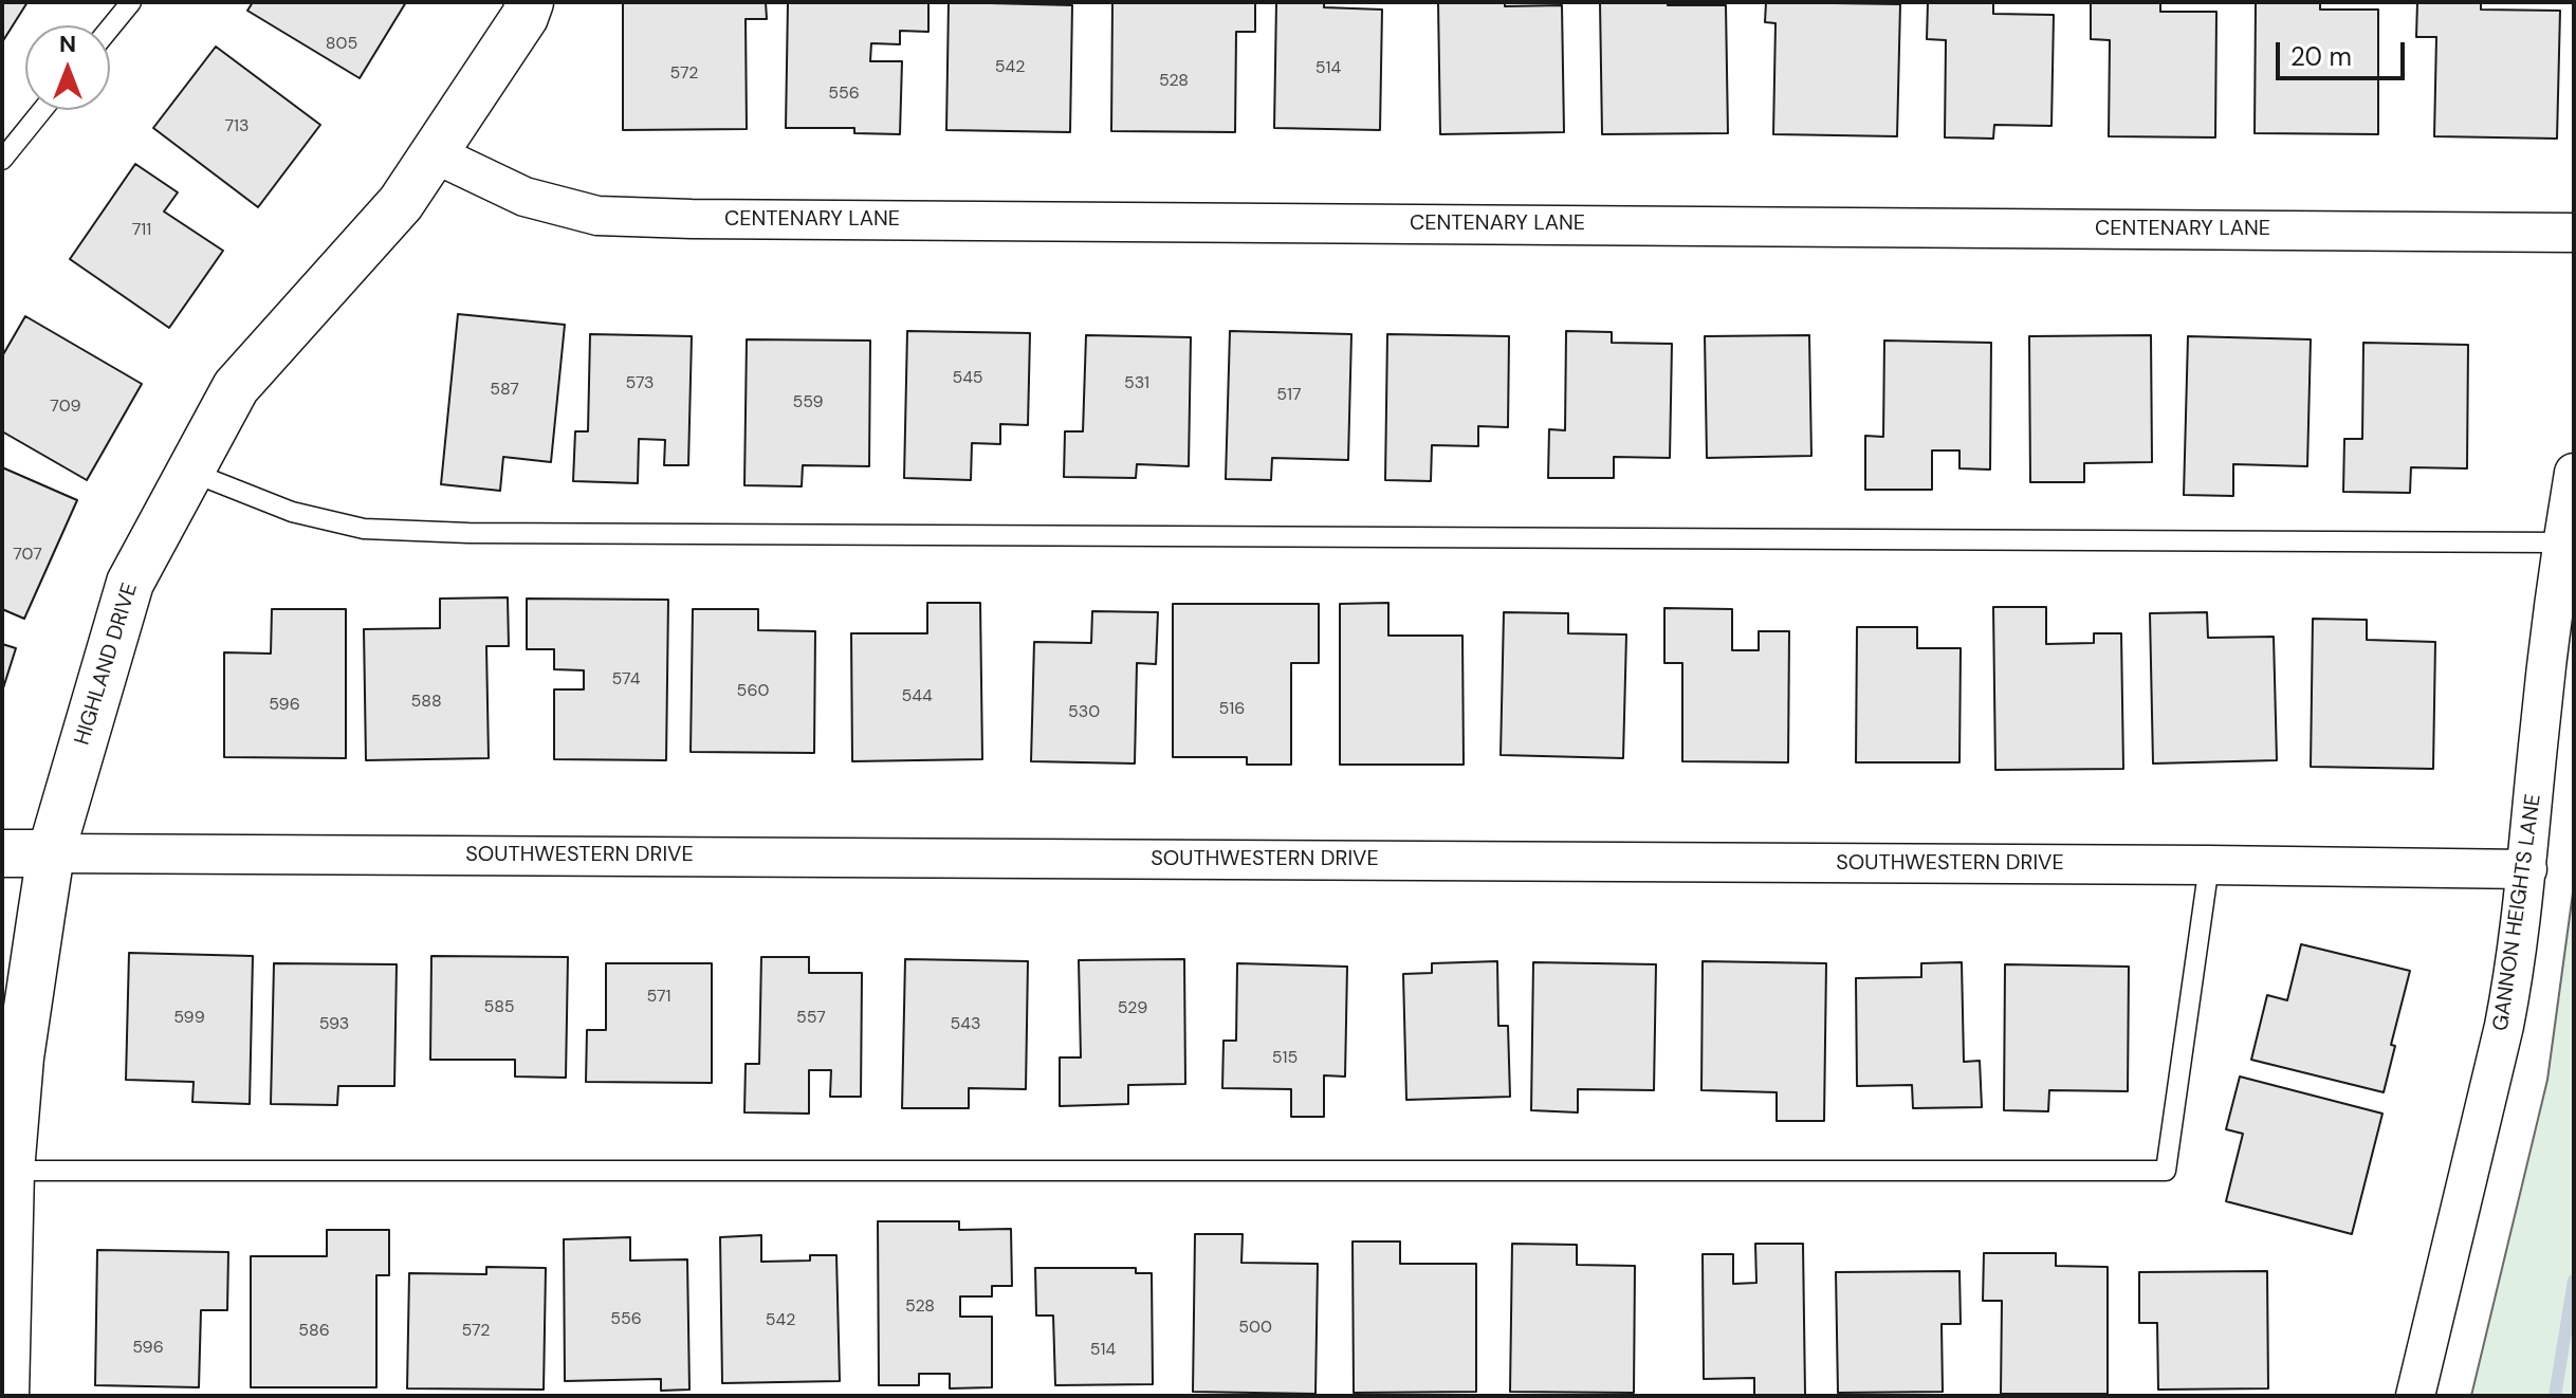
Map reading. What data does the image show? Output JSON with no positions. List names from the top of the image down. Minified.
{"streets":{"street":["CENTENARY LANE","HIGHLAND DRIVE","SOUTHWESTERN DRIVE","GANNON HEIGHTS LANE"]},"crossings":[["CENTENARY LANE","HIGHLAND DRIVE"],["HIGHLAND DRIVE","SOUTHWESTERN DRIVE"],["SOUTHWESTERN DRIVE","GANNON HEIGHTS LANE"]],"house_numbers":["805","542","514","572","528","556","713","711","545","573","531","587","517","559","709","707","574","560","544","588","596","516","530","571","585","529","599","557","593","543","515","528","556","542","500","586","572","596","514"],"scale_bar":"20 m","north":"top"}
